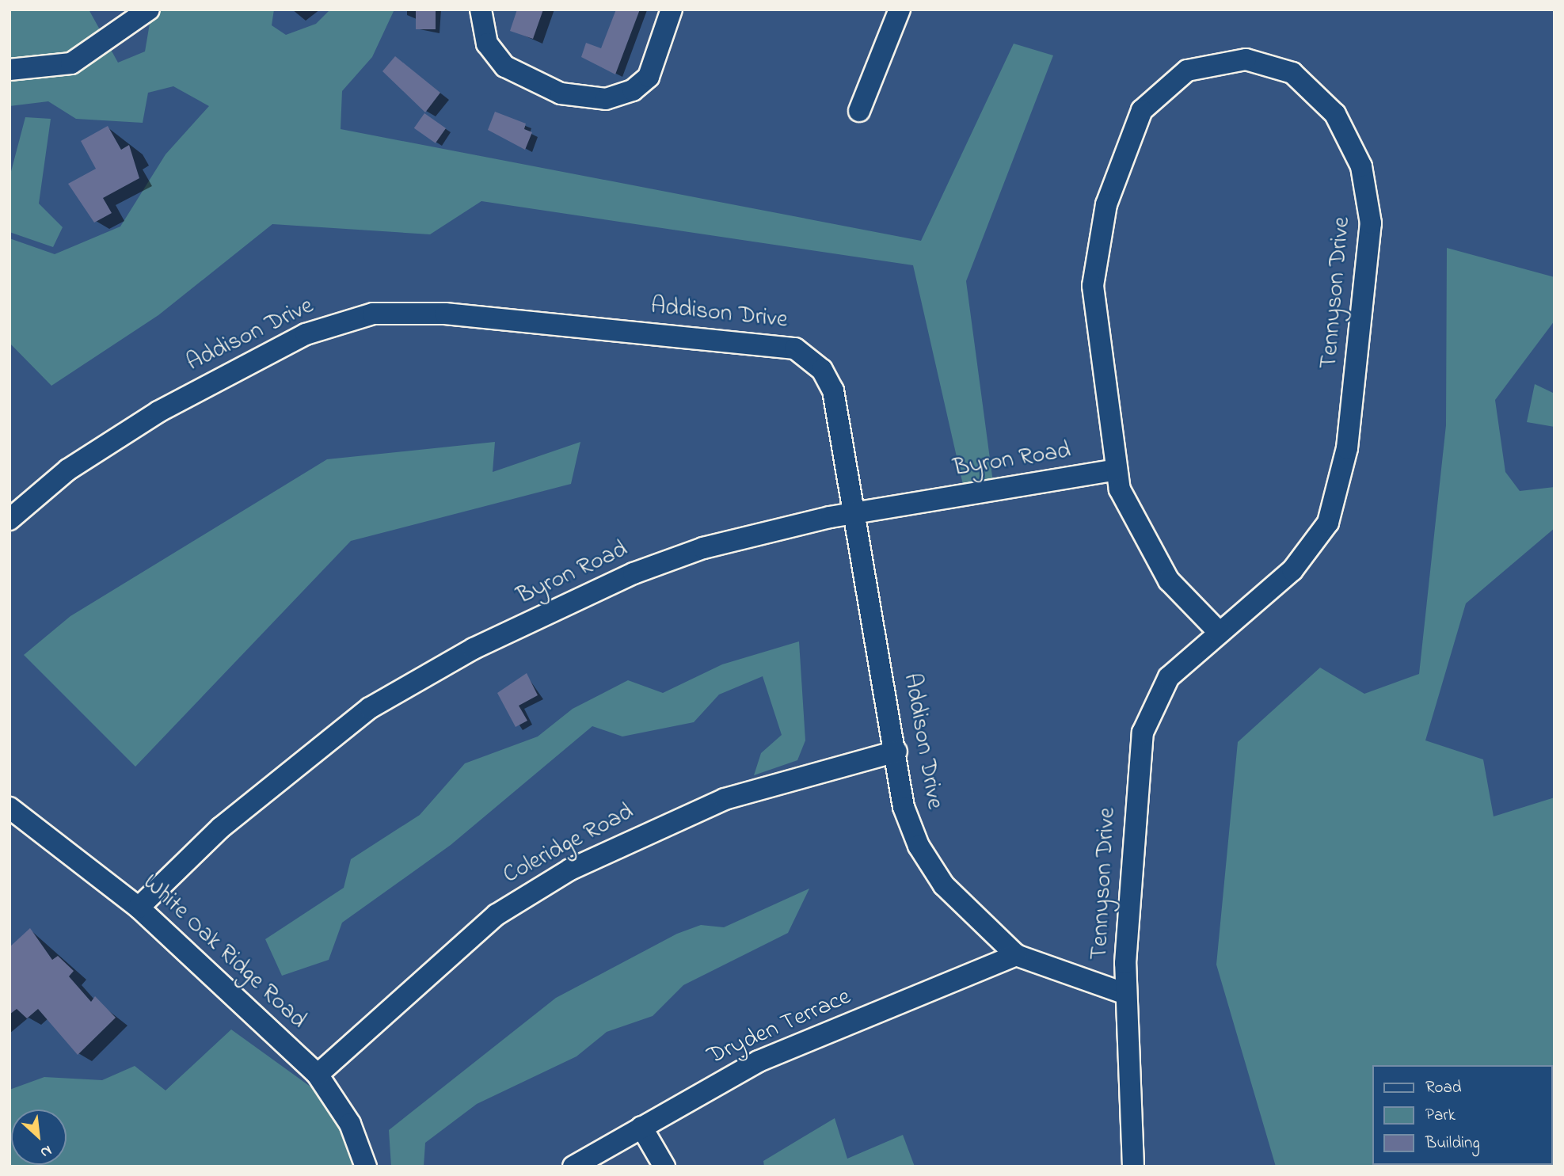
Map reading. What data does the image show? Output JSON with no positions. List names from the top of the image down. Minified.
{"streets":{"street":["Tennyson Drive","Addison Drive","Byron Road","Coleridge Road","White Oak Ridge Road","Dryden Terrace"]},"crossings":[["Tennyson Drive","Addison Drive"],["Tennyson Drive","Byron Road"],["Addison Drive","Byron Road"],["Addison Drive","Coleridge Road"],["Addison Drive","Dryden Terrace"],["Byron Road","White Oak Ridge Road"],["Coleridge Road","White Oak Ridge Road"]],"legend":["Road","Park","Building"],"north":"bottom right"}
